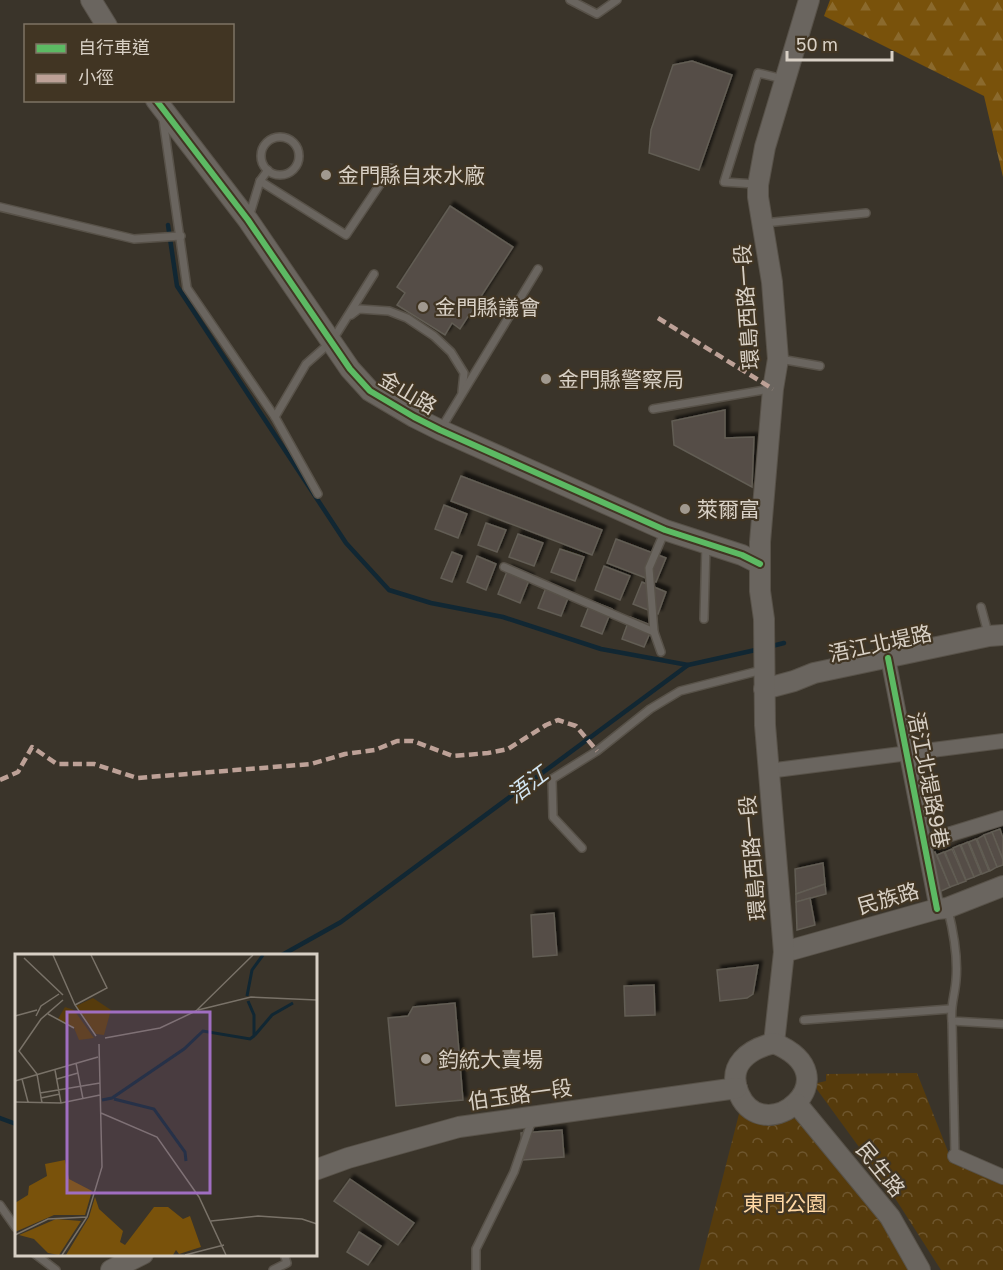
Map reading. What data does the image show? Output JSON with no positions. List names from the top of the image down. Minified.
{"streets":{"main road":["環島西路一段","金山路","浯江北堤路","民族路","伯玉路一段","民生路"],"street":["浯江北堤路9巷"]},"crossings":[["環島西路一段","金山路"],["環島西路一段","浯江北堤路"],["環島西路一段","民族路"],["環島西路一段","伯玉路一段"],["環島西路一段","民生路"],["浯江北堤路","浯江北堤路9巷"],["浯江北堤路9巷","民族路"],["伯玉路一段","民生路"]],"water":["浯江"],"parks":["東門公園"],"places":["金門縣自來水廠","金門縣議會","金門縣警察局","萊爾富","鈞統大賣場"],"legend":["自行車道","小徑"],"scale_bar":"50 m"}
